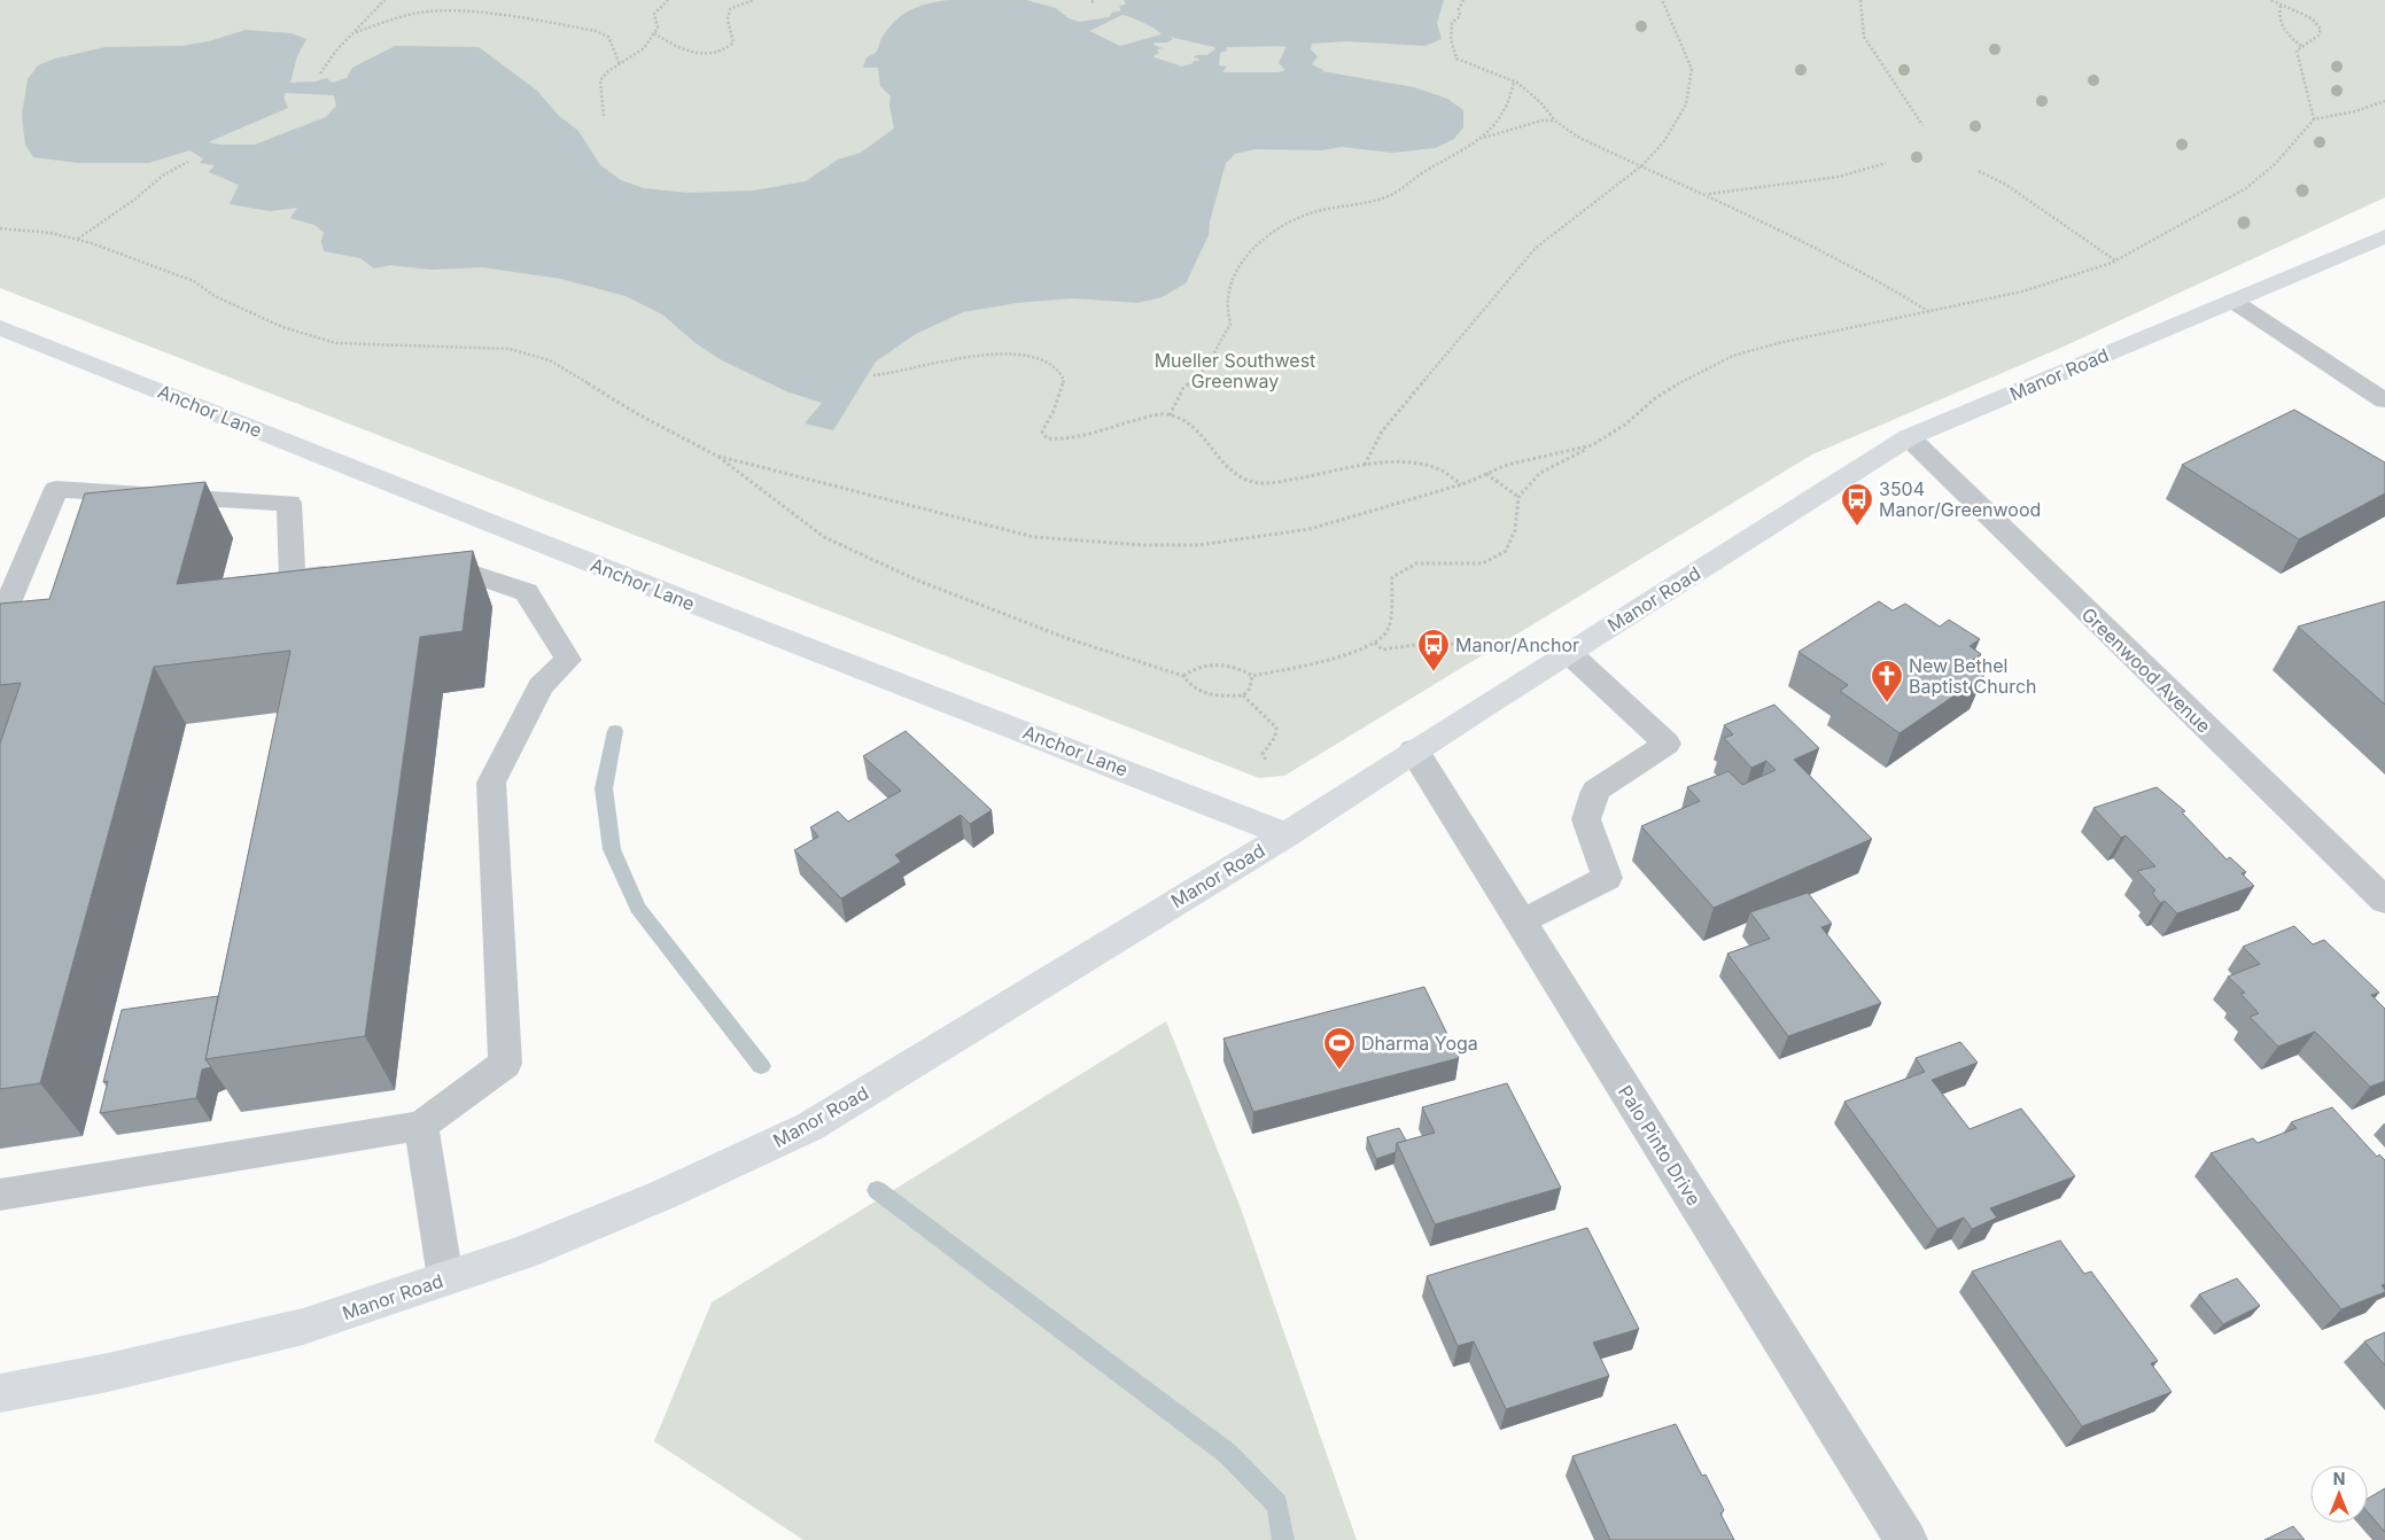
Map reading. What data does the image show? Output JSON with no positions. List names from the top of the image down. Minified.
{"streets":{"main road":["Manor Road","Anchor Lane"],"street":["Greenwood Avenue","Palo Pinto Drive"]},"crossings":[["Manor Road","Anchor Lane"],["Manor Road","Greenwood Avenue"],["Manor Road","Palo Pinto Drive"]],"parks":["Mueller Southwest Greenway"],"places":{"bus stop":["3504 Manor/Greenwood","Manor/Anchor"],"church":["New Bethel Baptist Church"],"sports":["Dharma Yoga"]},"north":"top"}
